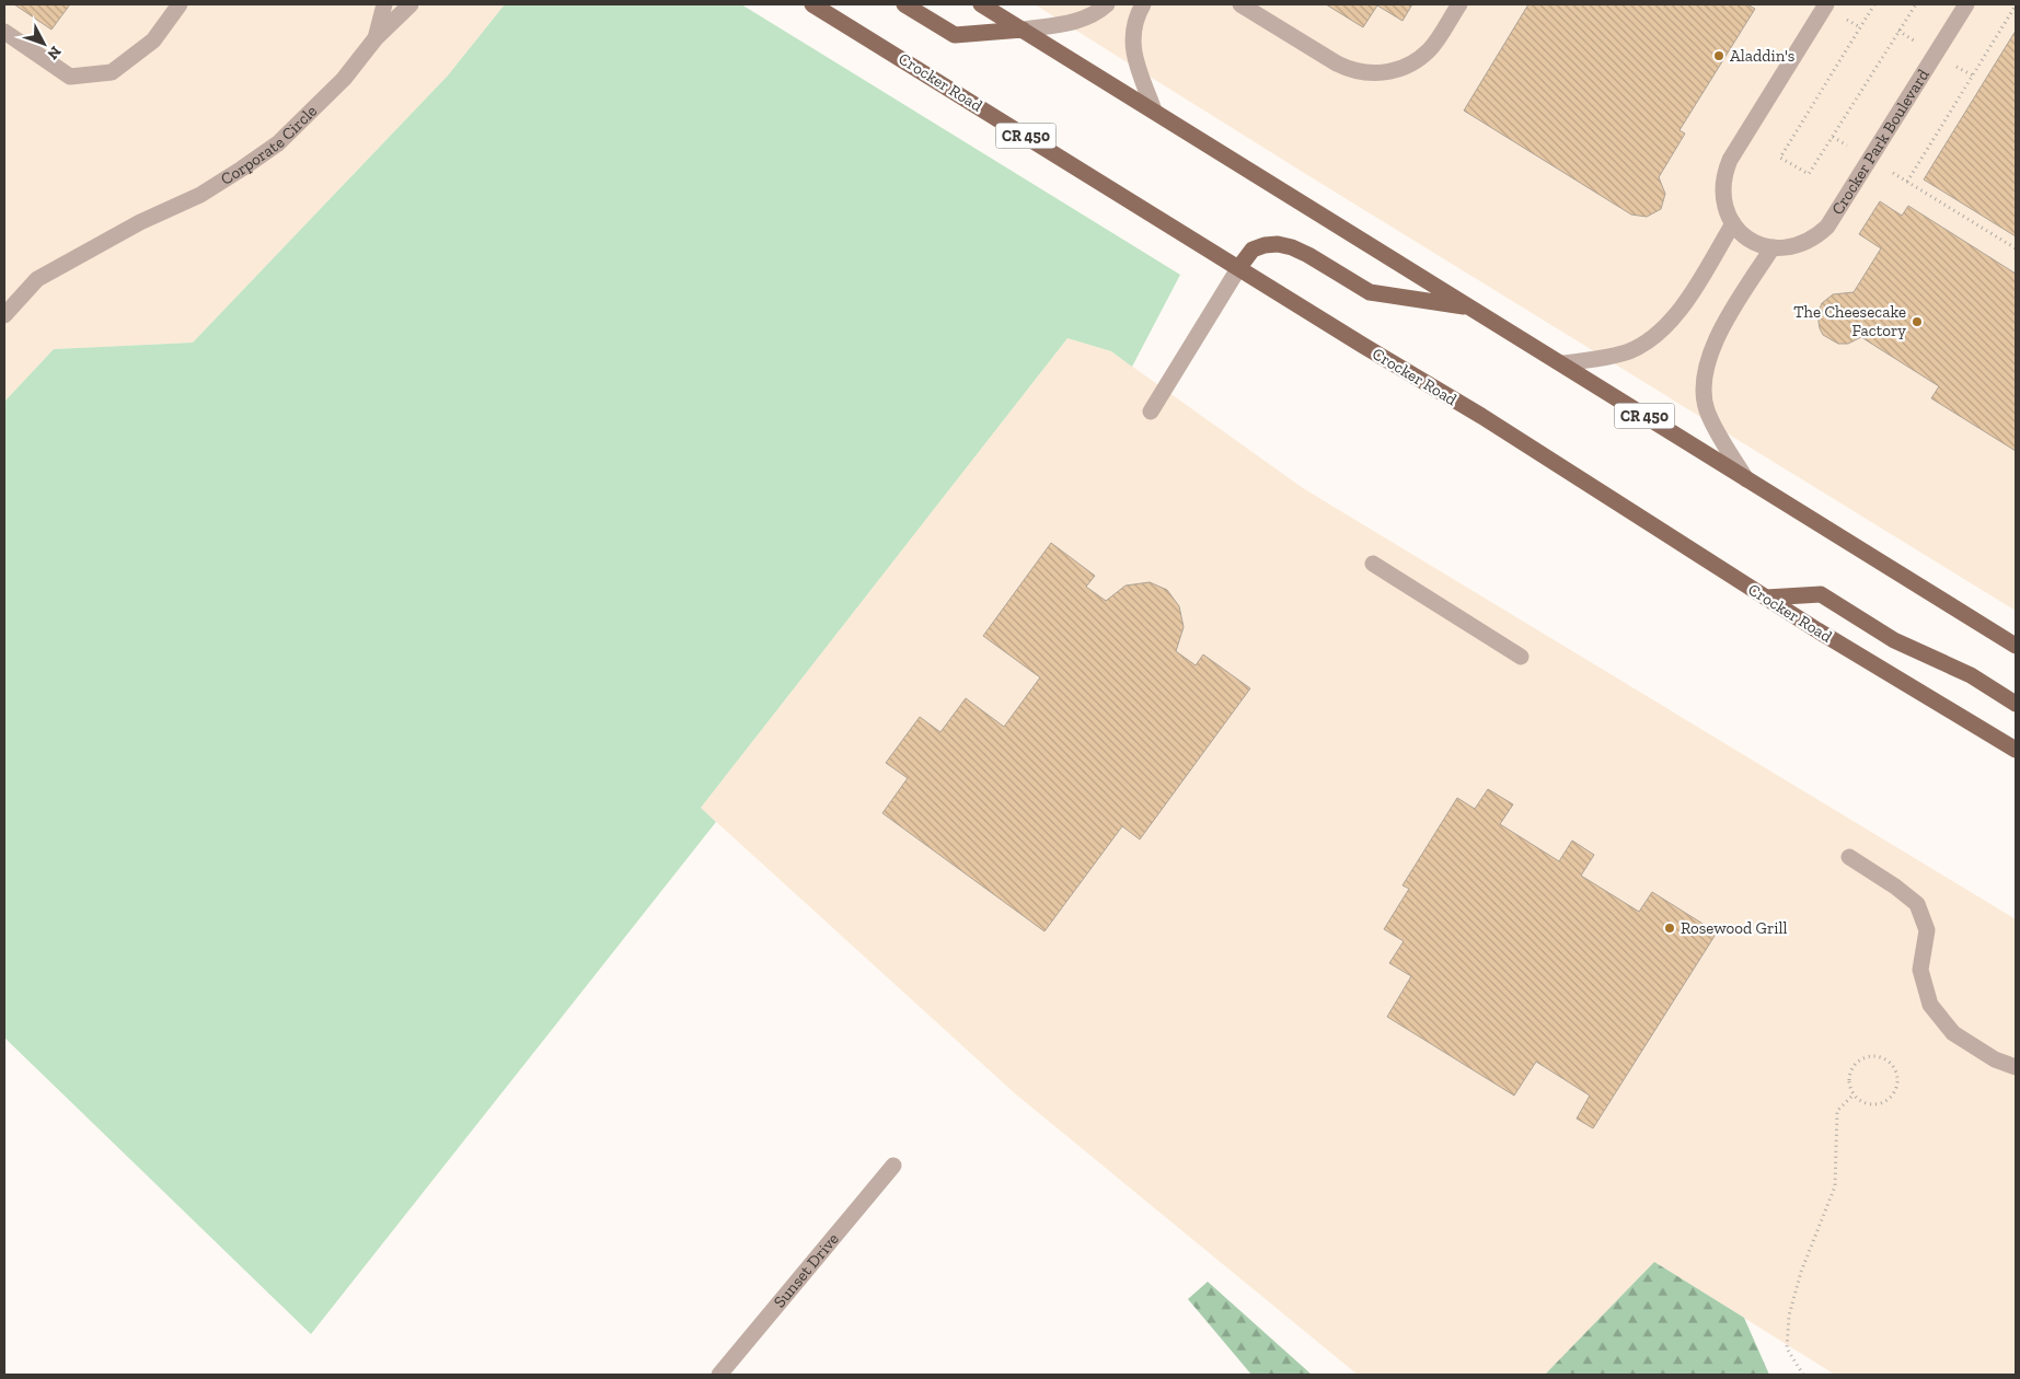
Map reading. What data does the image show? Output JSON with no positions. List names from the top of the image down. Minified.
{"streets":{"main road":["Crocker Road","CR 450"],"street":["Crocker Park Boulevard","Corporate Circle","Sunset Drive"]},"places":["Aladdin's","The Cheesecake Factory","Rosewood Grill"],"north":"bottom right"}
